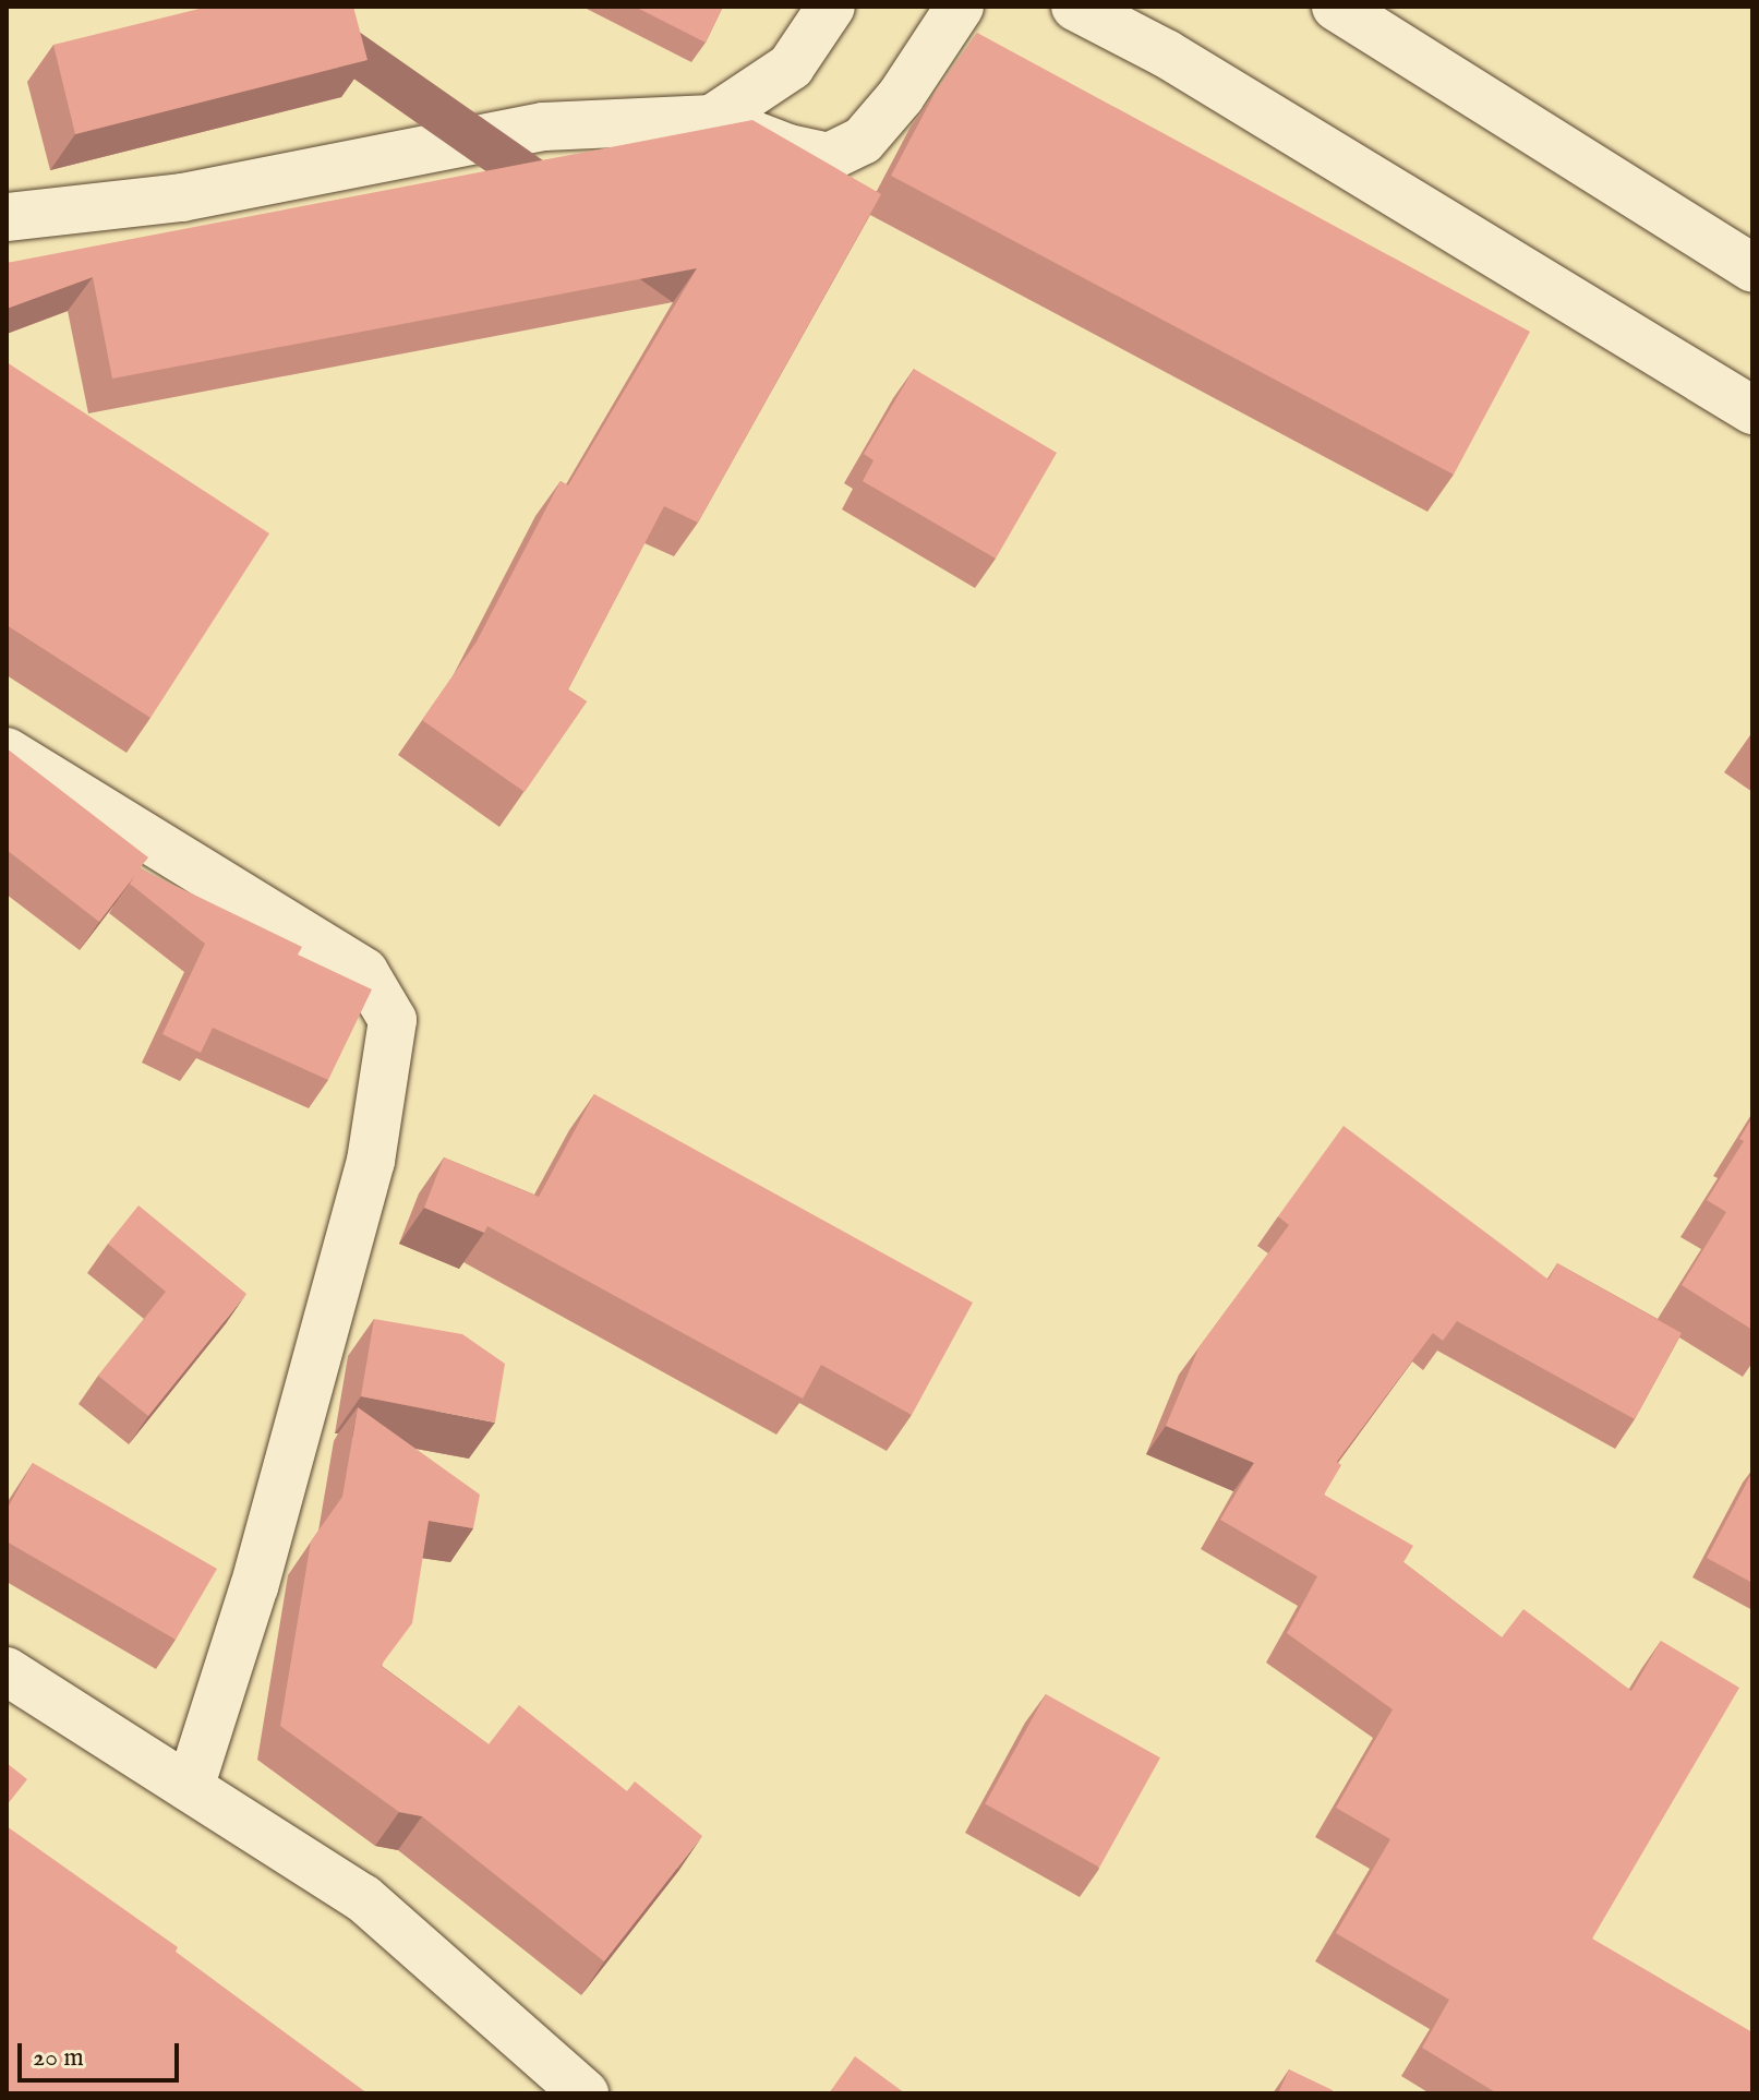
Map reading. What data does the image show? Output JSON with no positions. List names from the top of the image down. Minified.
{"scale_bar":"20 m"}
